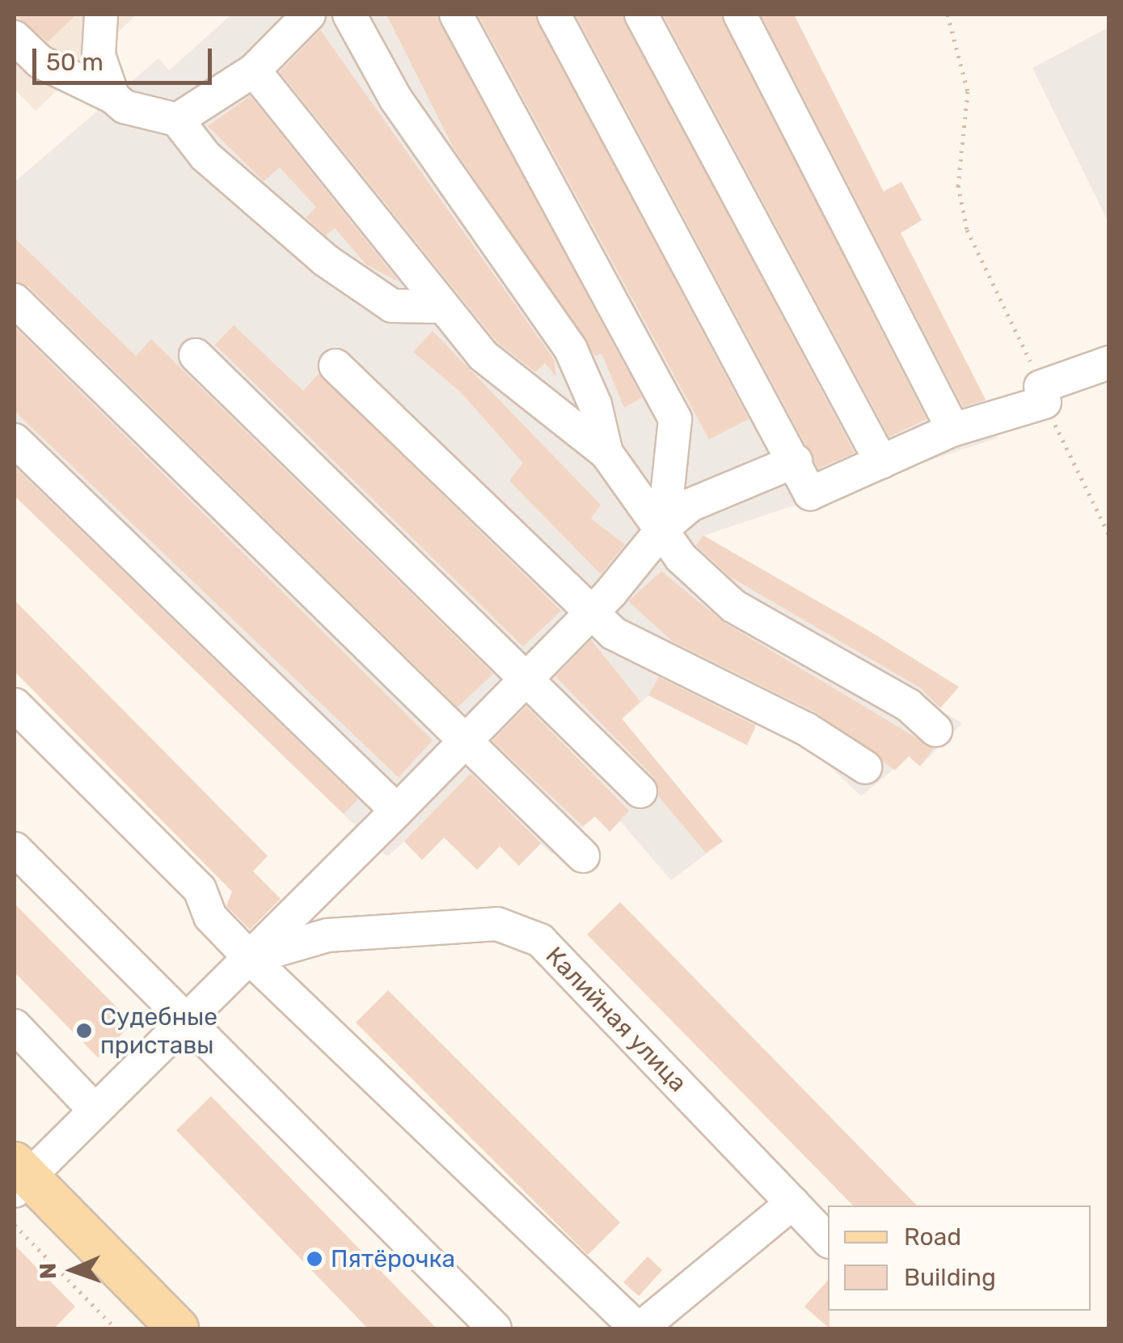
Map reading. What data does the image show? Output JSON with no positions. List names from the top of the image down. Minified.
{"streets":{"lane":["Калийная улица"]},"places":["Судебные приставы","Пятёрочка"],"legend":["Road","Building"],"scale_bar":"50 m","north":"left"}
